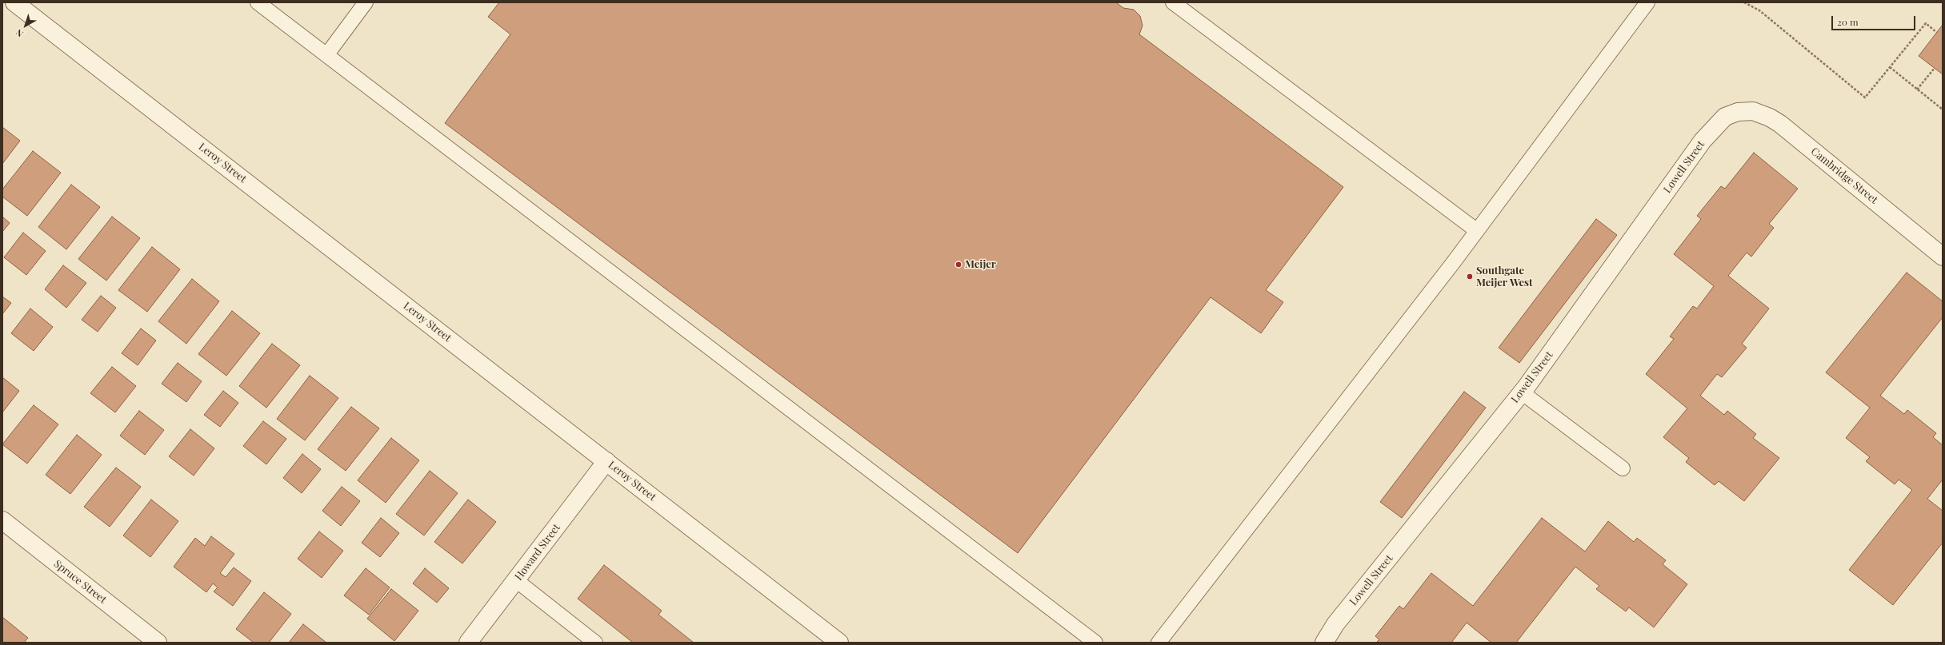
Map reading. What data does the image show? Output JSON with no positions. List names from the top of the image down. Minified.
{"streets":{"street":["Leroy Street","Lowell Street","Cambridge Street","Howard Street","Spruce Street"]},"crossings":[["Leroy Street","Howard Street"],["Lowell Street","Cambridge Street"]],"places":["Meijer","Southgate Meijer West"],"scale_bar":"20 m","north":"bottom left"}
